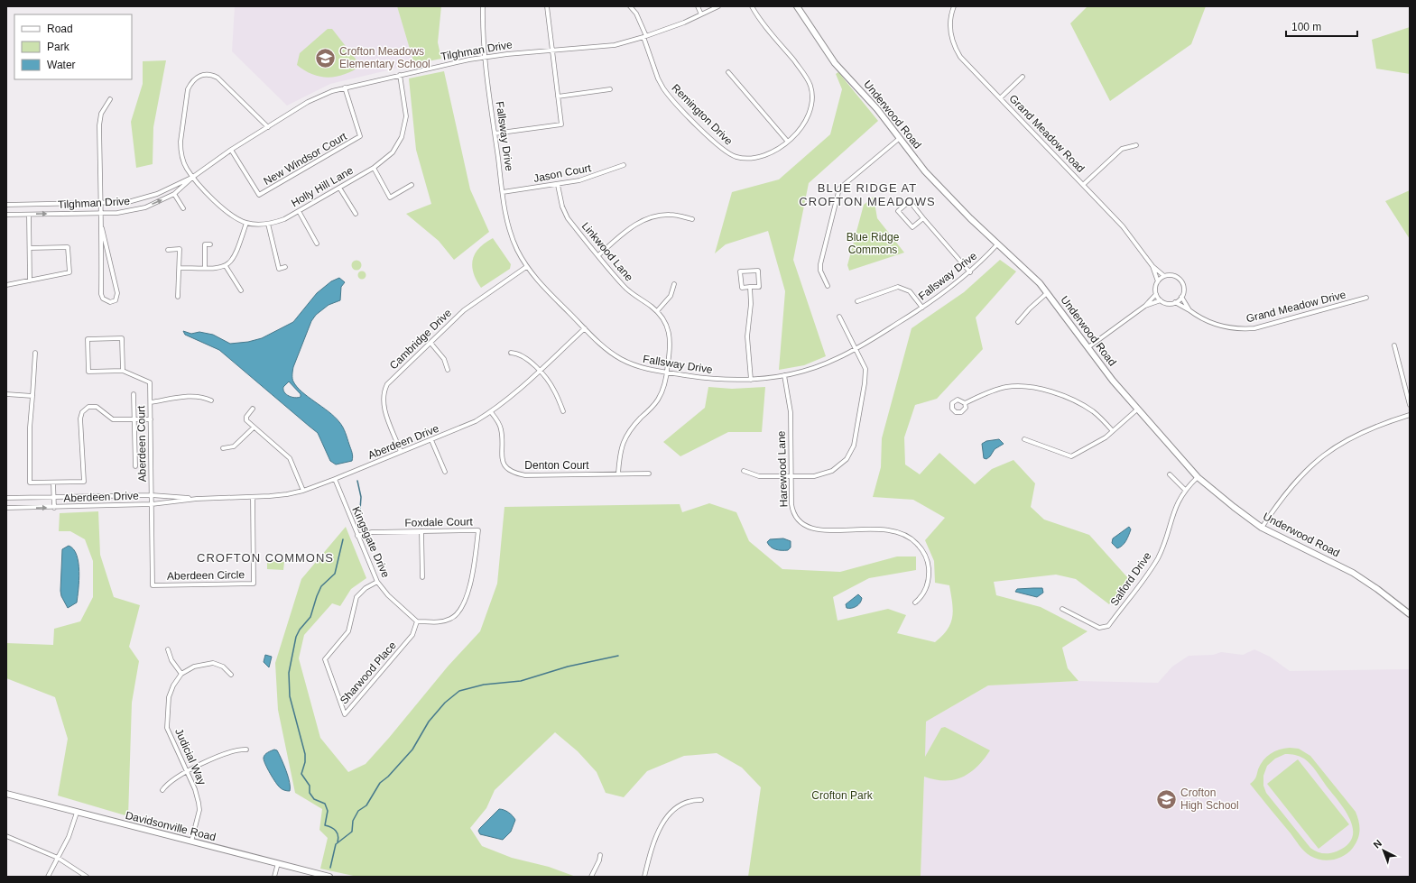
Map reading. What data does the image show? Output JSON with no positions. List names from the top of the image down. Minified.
{"streets":{"street":["Tilghman Drive","Remington Drive","Underwood Road","Grand Meadow Road","Fallsway Drive","New Windsor Court","Jason Court","Holly Hill Lane","Linkwood Lane","Grand Meadow Drive","Cambridge Drive","Aberdeen Drive","Aberdeen Court","Denton Court","Harewood Lane","Foxdale Court","Kingsgate Drive","Aberdeen Circle","Salford Drive","Sharwood Place","Judicial Way","Davidsonville Road"]},"crossings":[["Tilghman Drive","Remington Drive"],["Tilghman Drive","Fallsway Drive"],["Tilghman Drive","New Windsor Court"],["Tilghman Drive","Holly Hill Lane"],["Underwood Road","Fallsway Drive"],["Underwood Road","Salford Drive"],["Grand Meadow Road","Grand Meadow Drive"],["Fallsway Drive","Jason Court"],["Fallsway Drive","Linkwood Lane"],["Fallsway Drive","Cambridge Drive"],["Fallsway Drive","Aberdeen Drive"],["Fallsway Drive","Harewood Lane"],["Jason Court","Linkwood Lane"],["Linkwood Lane","Denton Court"],["Cambridge Drive","Aberdeen Drive"],["Aberdeen Drive","Aberdeen Court"],["Aberdeen Drive","Denton Court"],["Aberdeen Drive","Kingsgate Drive"],["Aberdeen Drive","Aberdeen Circle"],["Aberdeen Court","Aberdeen Circle"],["Foxdale Court","Kingsgate Drive"],["Foxdale Court","Sharwood Place"],["Kingsgate Drive","Sharwood Place"],["Judicial Way","Davidsonville Road"]],"districts":["BLUE RIDGE AT CROFTON MEADOWS","CROFTON COMMONS"],"parks":["Blue Ridge Commons","Crofton Park"],"places":{"school or university":["Crofton Meadows Elementary School","Crofton High School"]},"legend":["Road","Park","Water"],"scale_bar":"100 m","north":"top left"}
